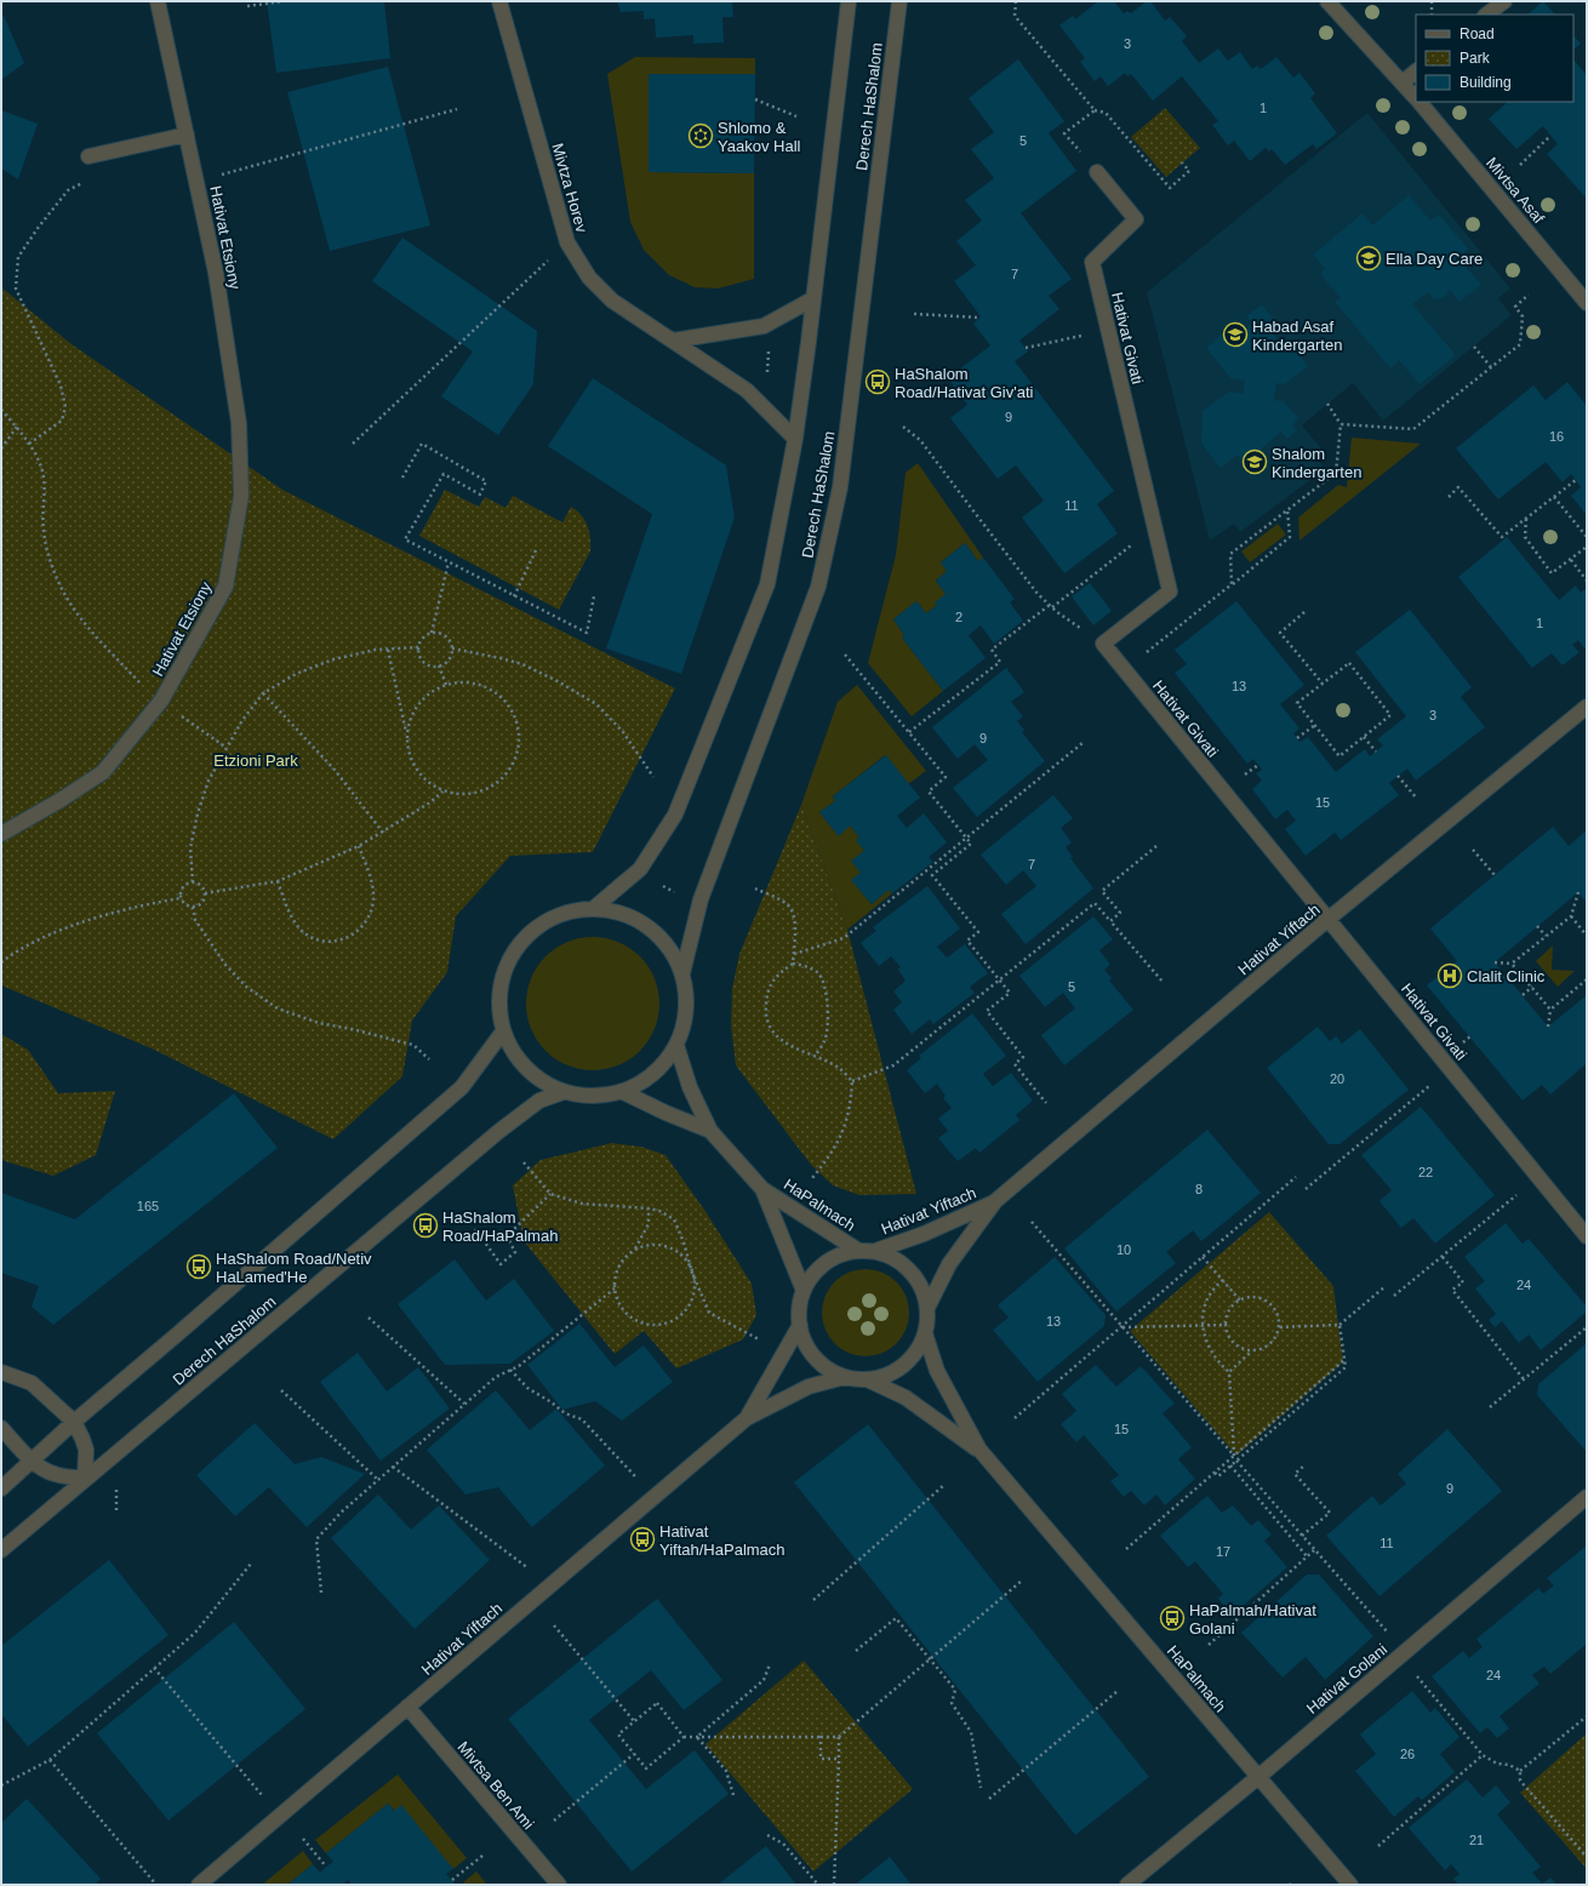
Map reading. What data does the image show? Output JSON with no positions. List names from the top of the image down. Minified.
{"streets":{"street":["Derech HaShalom","Mivtza Horev","Mivtsa Asaf","Hativat Etsiony","Hativat Givati","Hativat Yiftach","HaPalmach","Hativat Golani","Mivtsa Ben Ami"]},"crossings":[["Derech HaShalom","Mivtza Horev"],["Hativat Givati","Hativat Yiftach"],["Hativat Yiftach","HaPalmach"],["Hativat Yiftach","Mivtsa Ben Ami"],["HaPalmach","Hativat Golani"]],"parks":["Etzioni Park"],"places":{"synagogue":["Shlomo & Yaakov Hall"],"school or university":["Ella Day Care","Habad Asaf Kindergarten","Shalom Kindergarten"],"bus stop":["HaShalom Road/Hativat Giv'ati","HaShalom Road/HaPalmah","HaShalom Road/Netiv HaLamed'He","Hativat Yiftah/HaPalmach","HaPalmah/Hativat Golani"],"hospital":["Clalit Clinic"]},"house_numbers":["3","1","5","7","9","16","11","2","1","13","3","9","15","7","5","20","22","8","165","10","24","13","15","9","11","17","24","26","21"],"legend":["Road","Park","Building"]}
